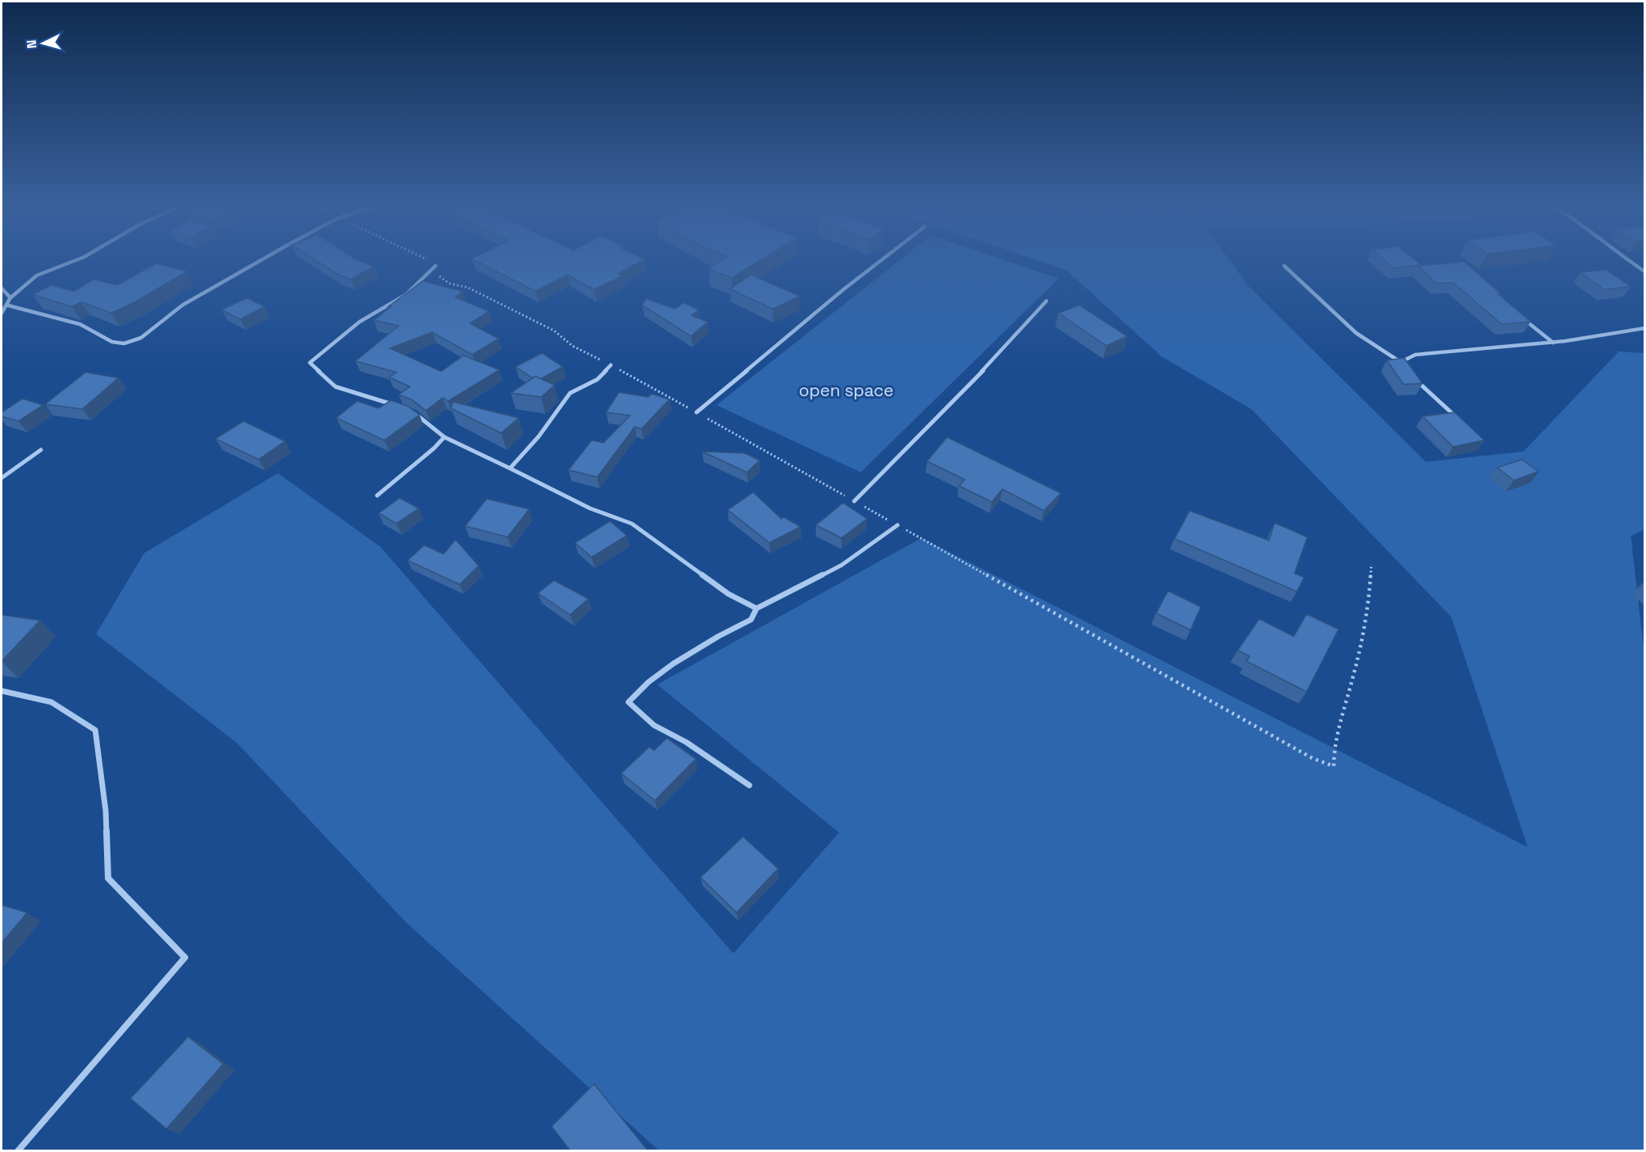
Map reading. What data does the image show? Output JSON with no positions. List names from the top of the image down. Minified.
{"parks":["open space"],"north":"left"}
